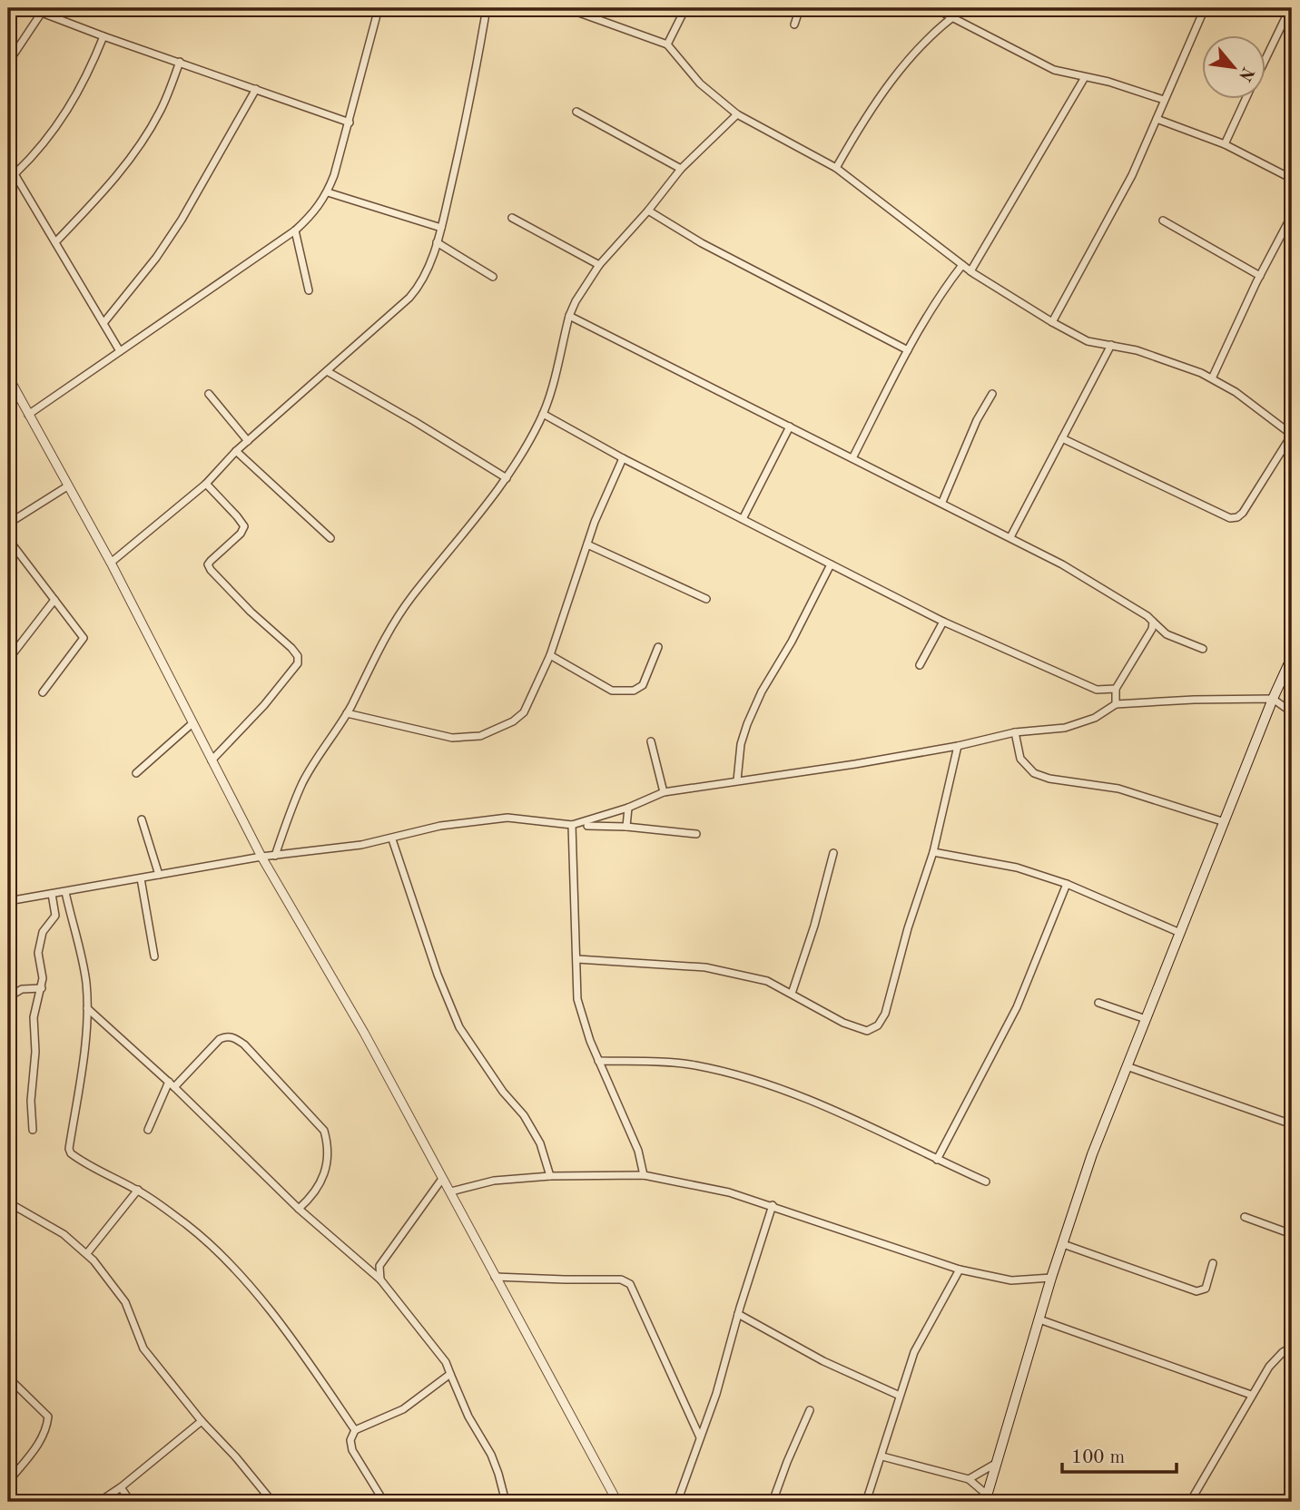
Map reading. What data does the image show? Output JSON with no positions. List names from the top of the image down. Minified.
{"scale_bar":"100 m","north":"bottom right"}
